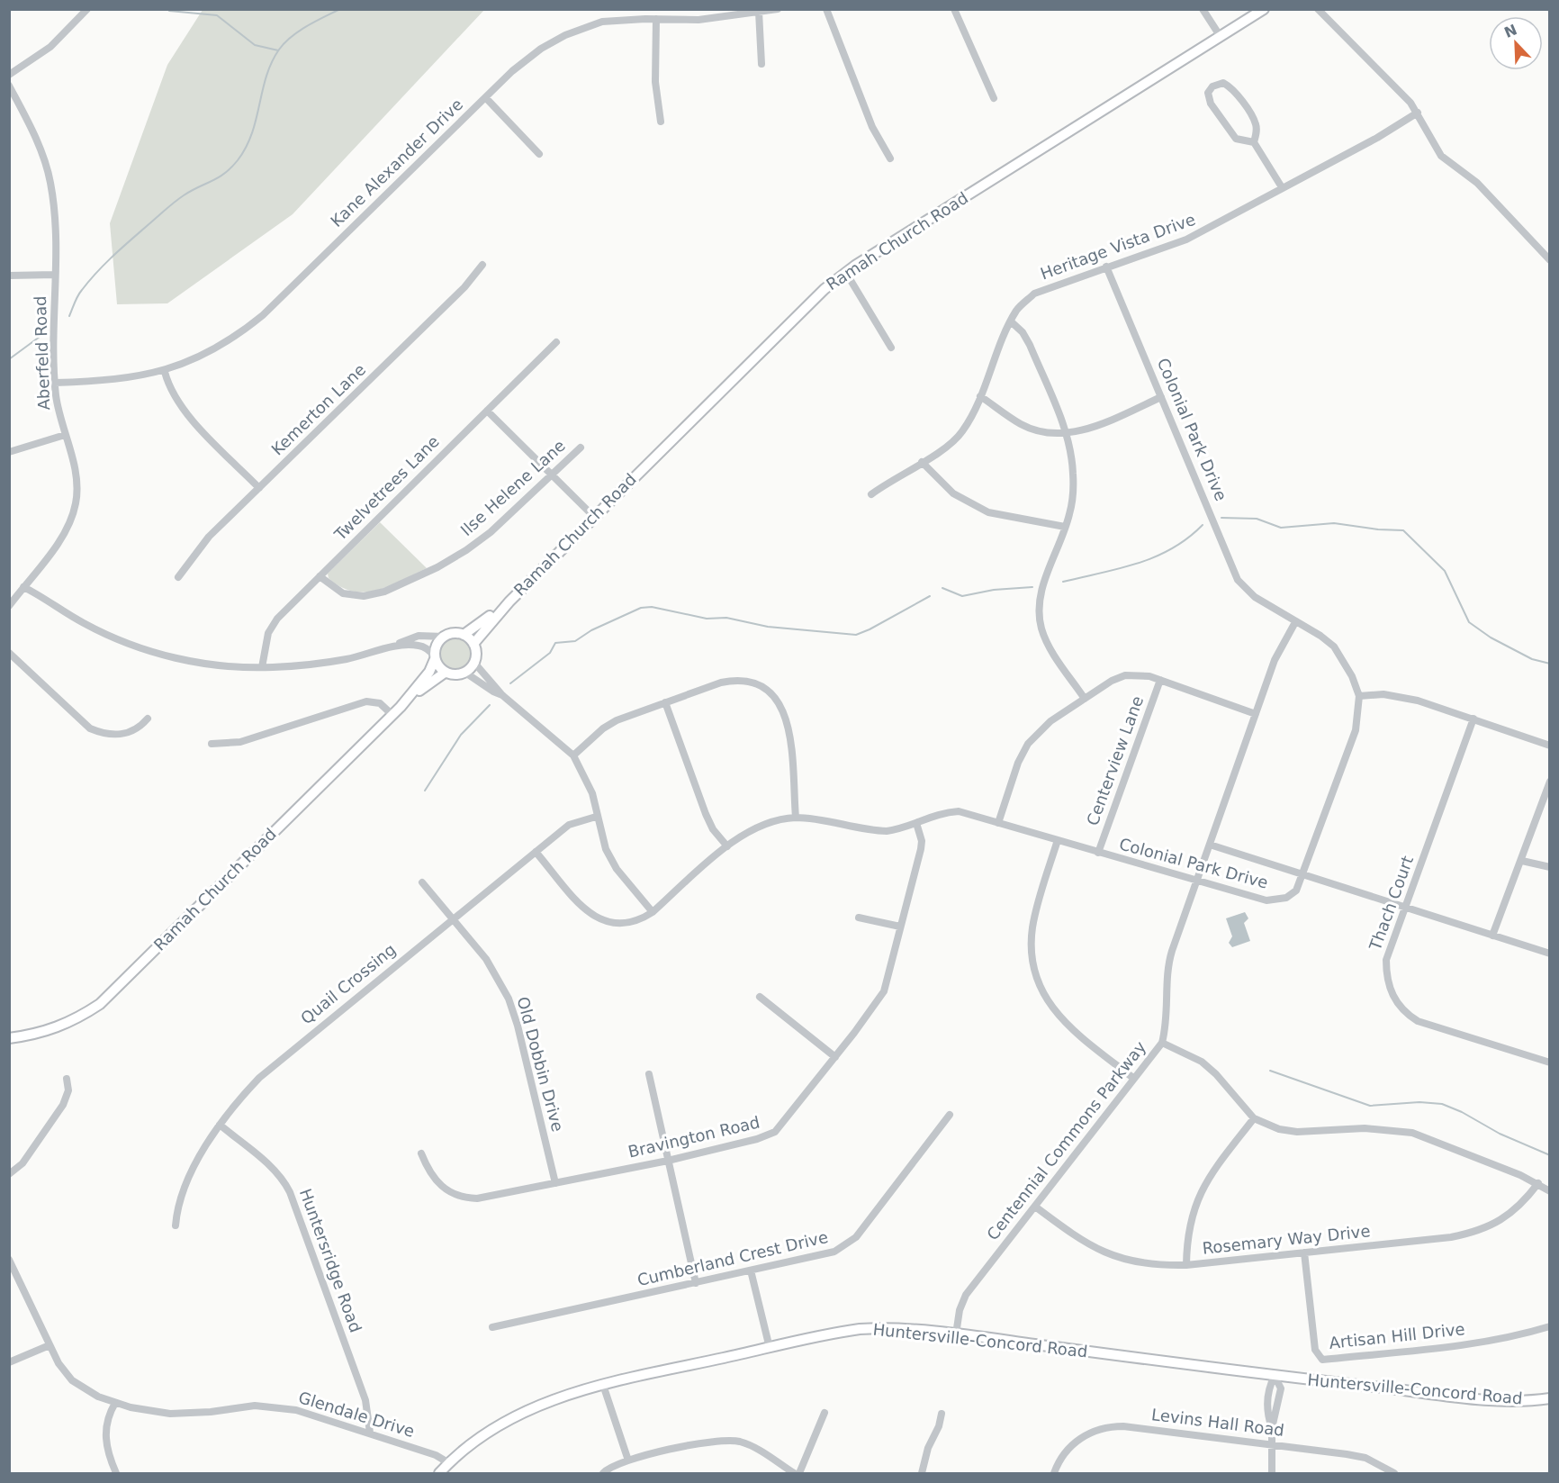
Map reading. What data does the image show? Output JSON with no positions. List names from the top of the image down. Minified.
{"streets":{"main road":["Ramah Church Road","Huntersville-Concord Road"],"street":["Kane Alexander Drive","Heritage Vista Drive","Aberfeld Road","Kemerton Lane","Colonial Park Drive","Twelvetrees Lane","Ilse Helene Lane","Centerview Lane","Thach Court","Quail Crossing","Old Dobbin Drive","Bravington Road","Centennial Commons Parkway","Rosemary Way Drive","Cumberland Crest Drive","Huntersridge Road","Artisan Hill Drive","Glendale Drive","Levins Hall Road"]},"crossings":[["Kane Alexander Drive","Aberfeld Road"],["Heritage Vista Drive","Colonial Park Drive"],["Colonial Park Drive","Centerview Lane"],["Colonial Park Drive","Quail Crossing"],["Colonial Park Drive","Bravington Road"],["Colonial Park Drive","Centennial Commons Parkway"],["Twelvetrees Lane","Ilse Helene Lane"],["Quail Crossing","Old Dobbin Drive"],["Quail Crossing","Huntersridge Road"],["Old Dobbin Drive","Bravington Road"],["Centennial Commons Parkway","Rosemary Way Drive"],["Centennial Commons Parkway","Huntersville-Concord Road"],["Rosemary Way Drive","Artisan Hill Drive"],["Huntersridge Road","Glendale Drive"],["Huntersville-Concord Road","Glendale Drive"]],"north":"top left"}
